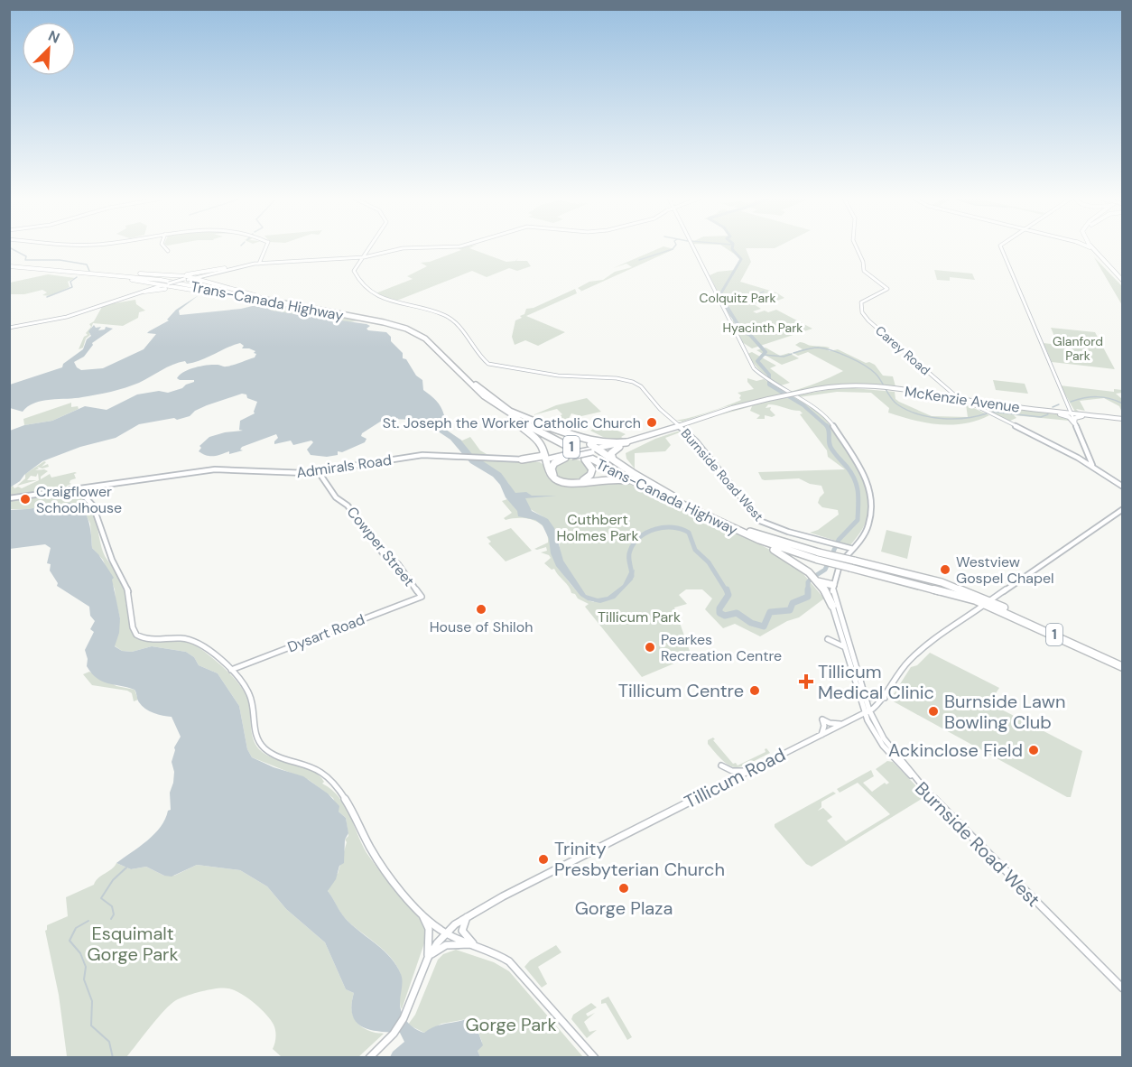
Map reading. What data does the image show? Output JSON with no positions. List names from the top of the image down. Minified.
{"streets":{"highway":["Trans-Canada Highway","1"],"main road":["Carey Road","McKenzie Avenue","Admirals Road","Burnside Road West","Cowper Street","Dysart Road","Tillicum Road"]},"crossings":[["Trans-Canada Highway","Tillicum Road"],["Carey Road","McKenzie Avenue"],["McKenzie Avenue","Burnside Road West"],["Admirals Road","Cowper Street"],["Burnside Road West","Tillicum Road"],["Cowper Street","Dysart Road"]],"parks":["Colquitz Park","Hyacinth Park","Glanford Park","Cuthbert Holmes Park","Tillicum Park","Esquimalt Gorge Park","Gorge Park"],"places":{"other":["St. Joseph the Worker Catholic Church","Craigflower Schoolhouse","Westview Gospel Chapel","House of Shiloh","Pearkes Recreation Centre","Tillicum Centre","Burnside Lawn Bowling Club","Ackinclose Field","Trinity Presbyterian Church","Gorge Plaza"],"health":["Tillicum Medical Clinic"]},"north":"top right"}
